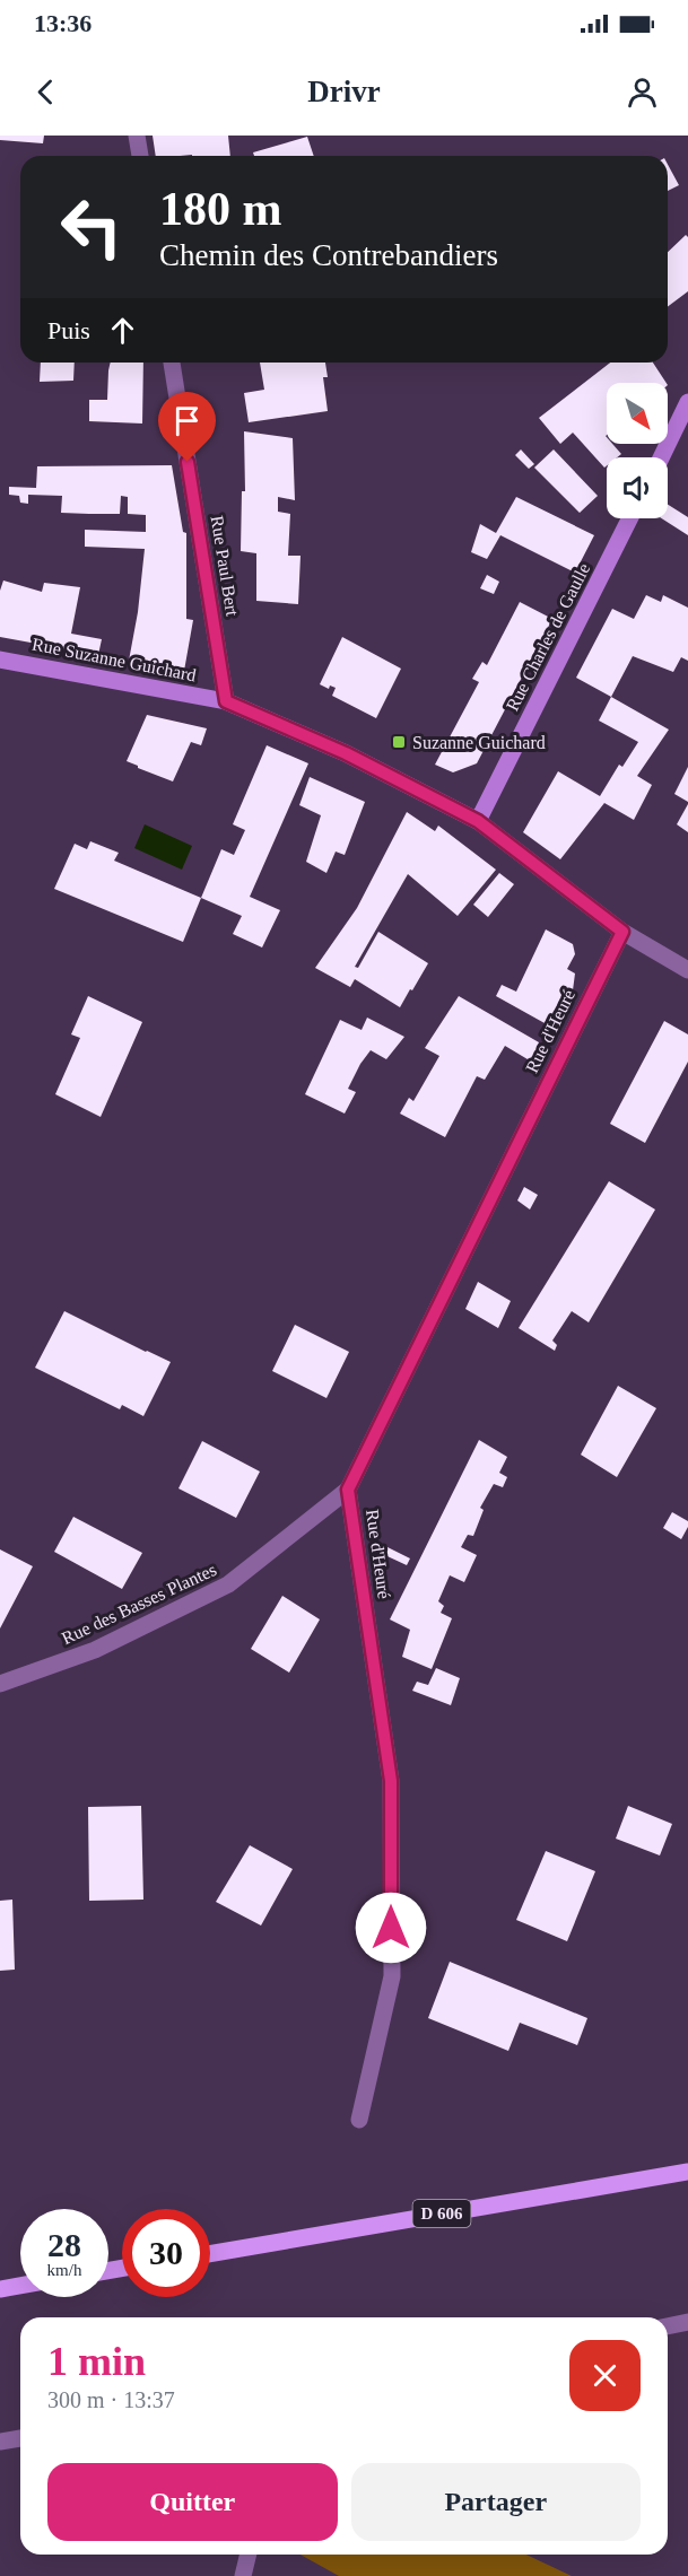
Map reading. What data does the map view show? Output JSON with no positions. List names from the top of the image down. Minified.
{"streets":{"main road":["D 606"],"street":["Rue Paul Bert","Rue Charles de Gaulle","Rue Suzanne Guichard","Rue d'Heuré","Rue des Basses Plantes"]},"crossings":[["Rue Paul Bert","Rue Suzanne Guichard"],["Rue Charles de Gaulle","Rue Suzanne Guichard"],["Rue d'Heuré","Rue des Basses Plantes"]],"places":{"transit":["Suzanne Guichard"]},"north":"bottom right","page":{"status":"13:36","header":"Drivr","turn":["180 m","Chemin des Contrebandiers"],"then":"Puis","speed":"28 km/h","limit":"30","heading":["1 min","300 m · 13:37"],"buttons":["Quitter","Partager"]}}
